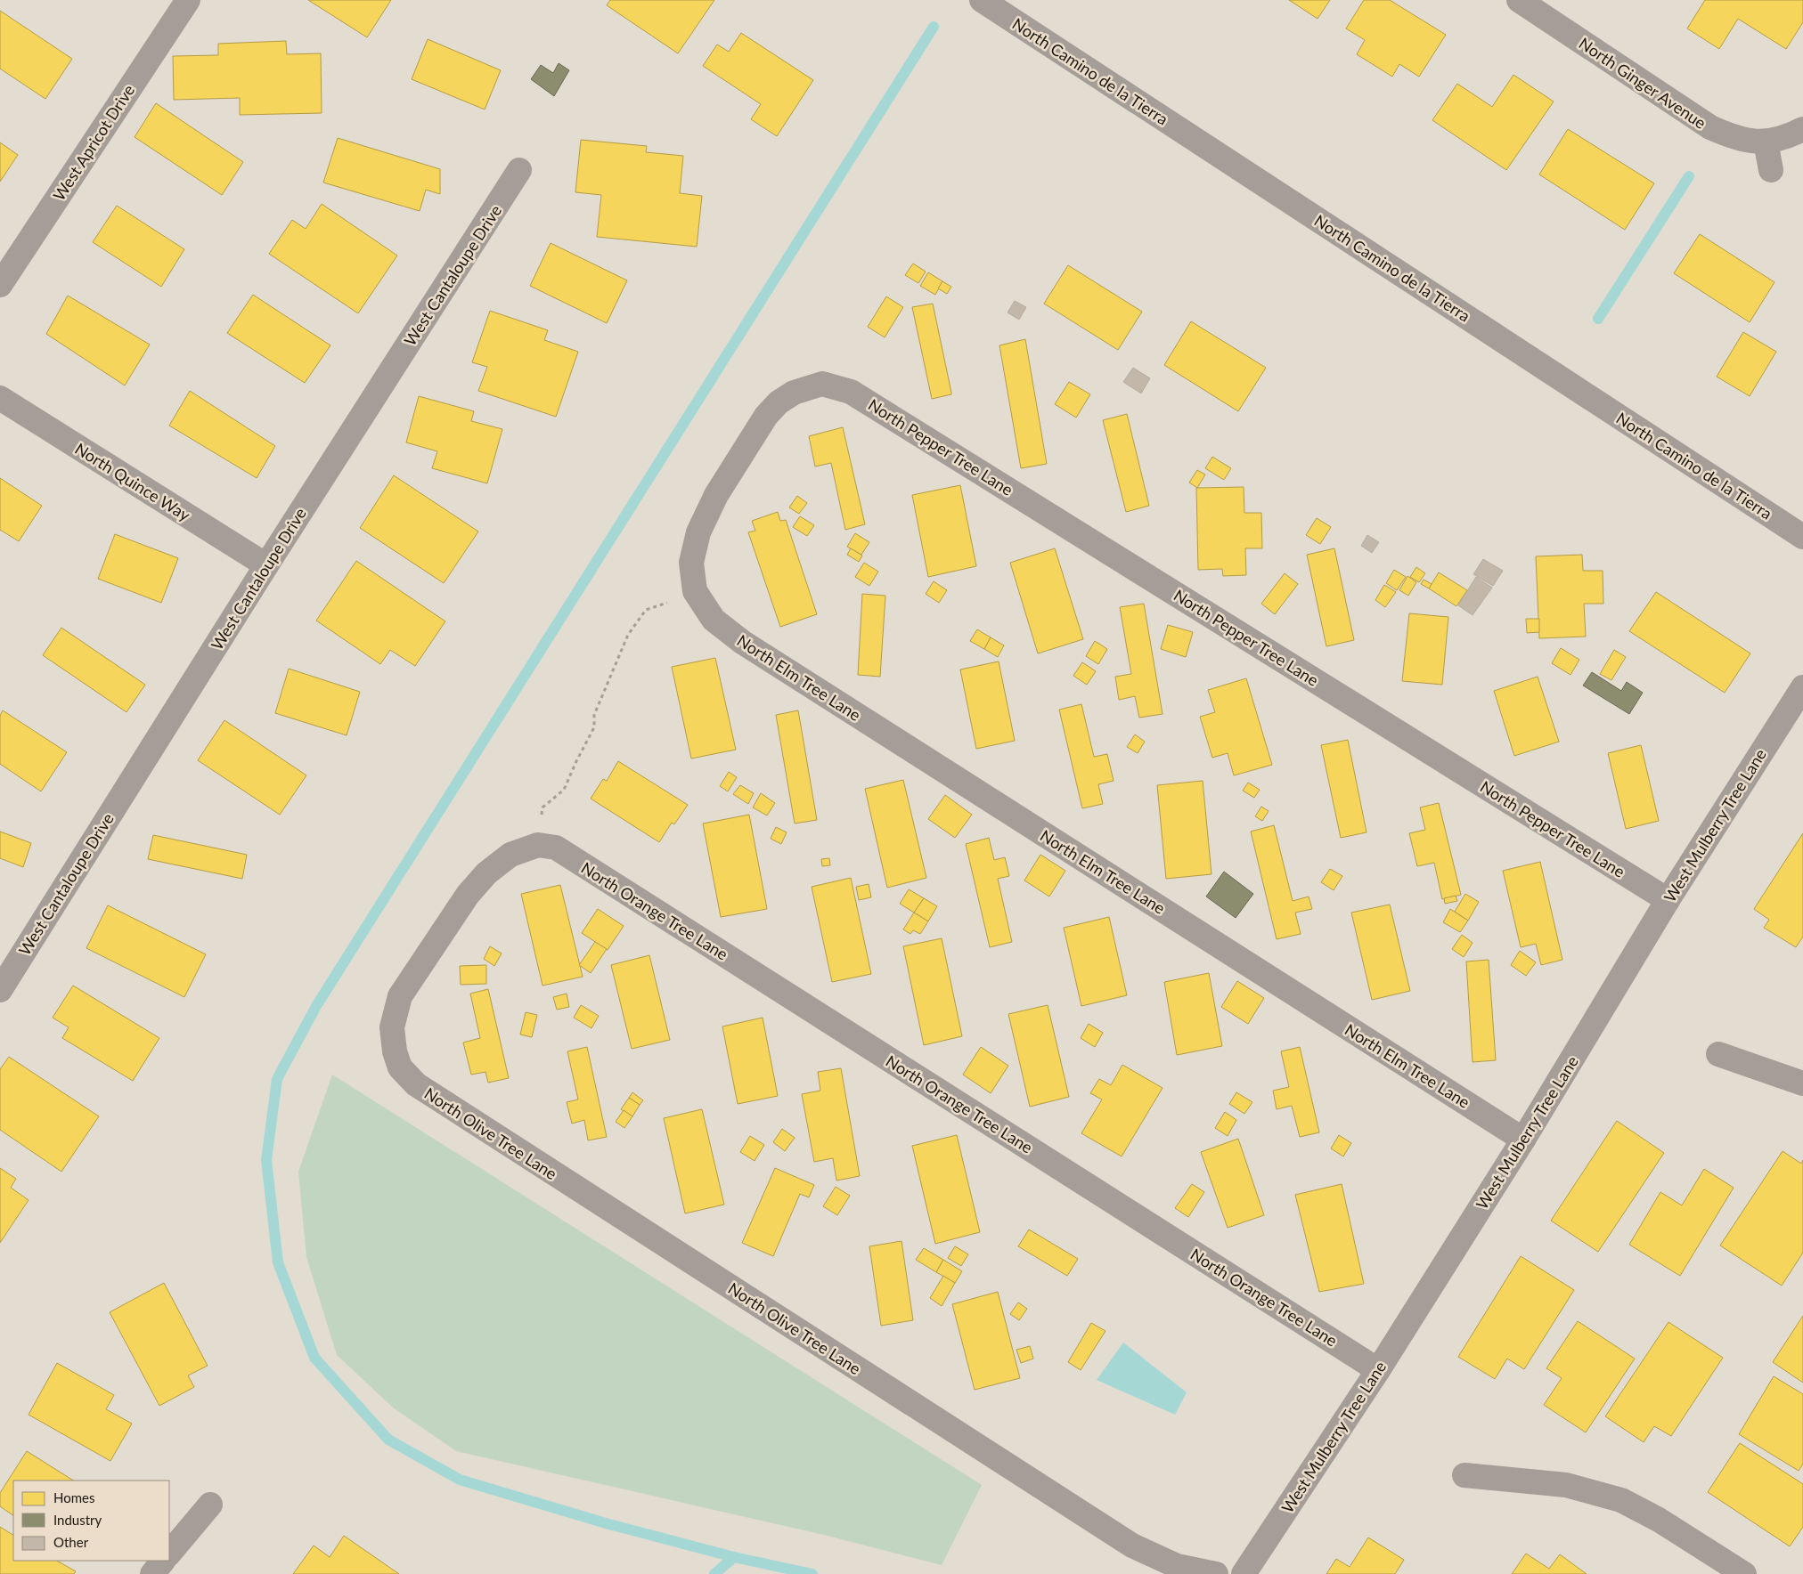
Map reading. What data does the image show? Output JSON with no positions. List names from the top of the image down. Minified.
{"streets":{"street":["North Camino de la Tierra","North Ginger Avenue","West Apricot Drive","West Cantaloupe Drive","North Pepper Tree Lane","North Quince Way","North Elm Tree Lane","West Mulberry Tree Lane","North Orange Tree Lane","North Olive Tree Lane"]},"crossings":[["West Cantaloupe Drive","North Quince Way"],["North Pepper Tree Lane","North Elm Tree Lane"],["North Pepper Tree Lane","West Mulberry Tree Lane"],["North Elm Tree Lane","West Mulberry Tree Lane"],["West Mulberry Tree Lane","North Orange Tree Lane"],["North Orange Tree Lane","North Olive Tree Lane"]],"legend":["Homes","Industry","Other"]}
